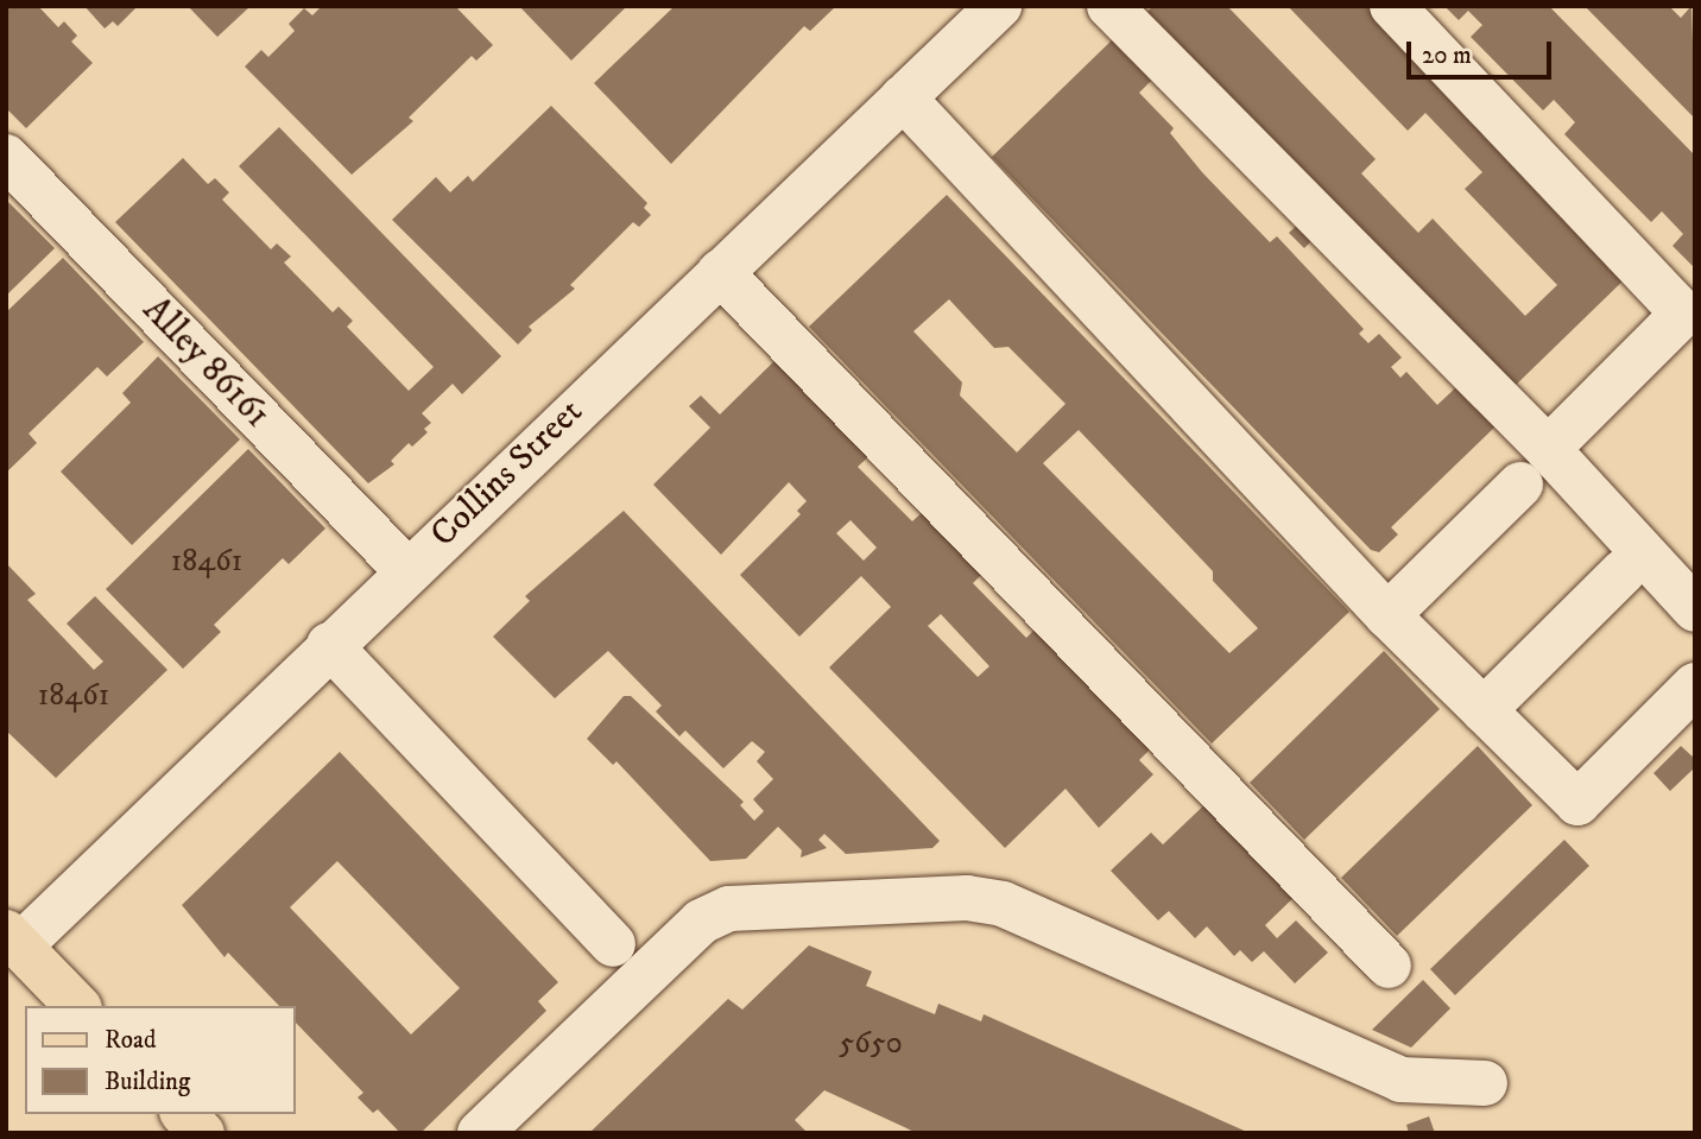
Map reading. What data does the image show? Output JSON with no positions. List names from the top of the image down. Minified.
{"streets":{"street":["Alley 86161","Collins Street"]},"crossings":[["Alley 86161","Collins Street"]],"house_numbers":["18461","18461","5650"],"legend":["Road","Building"],"scale_bar":"20 m"}
